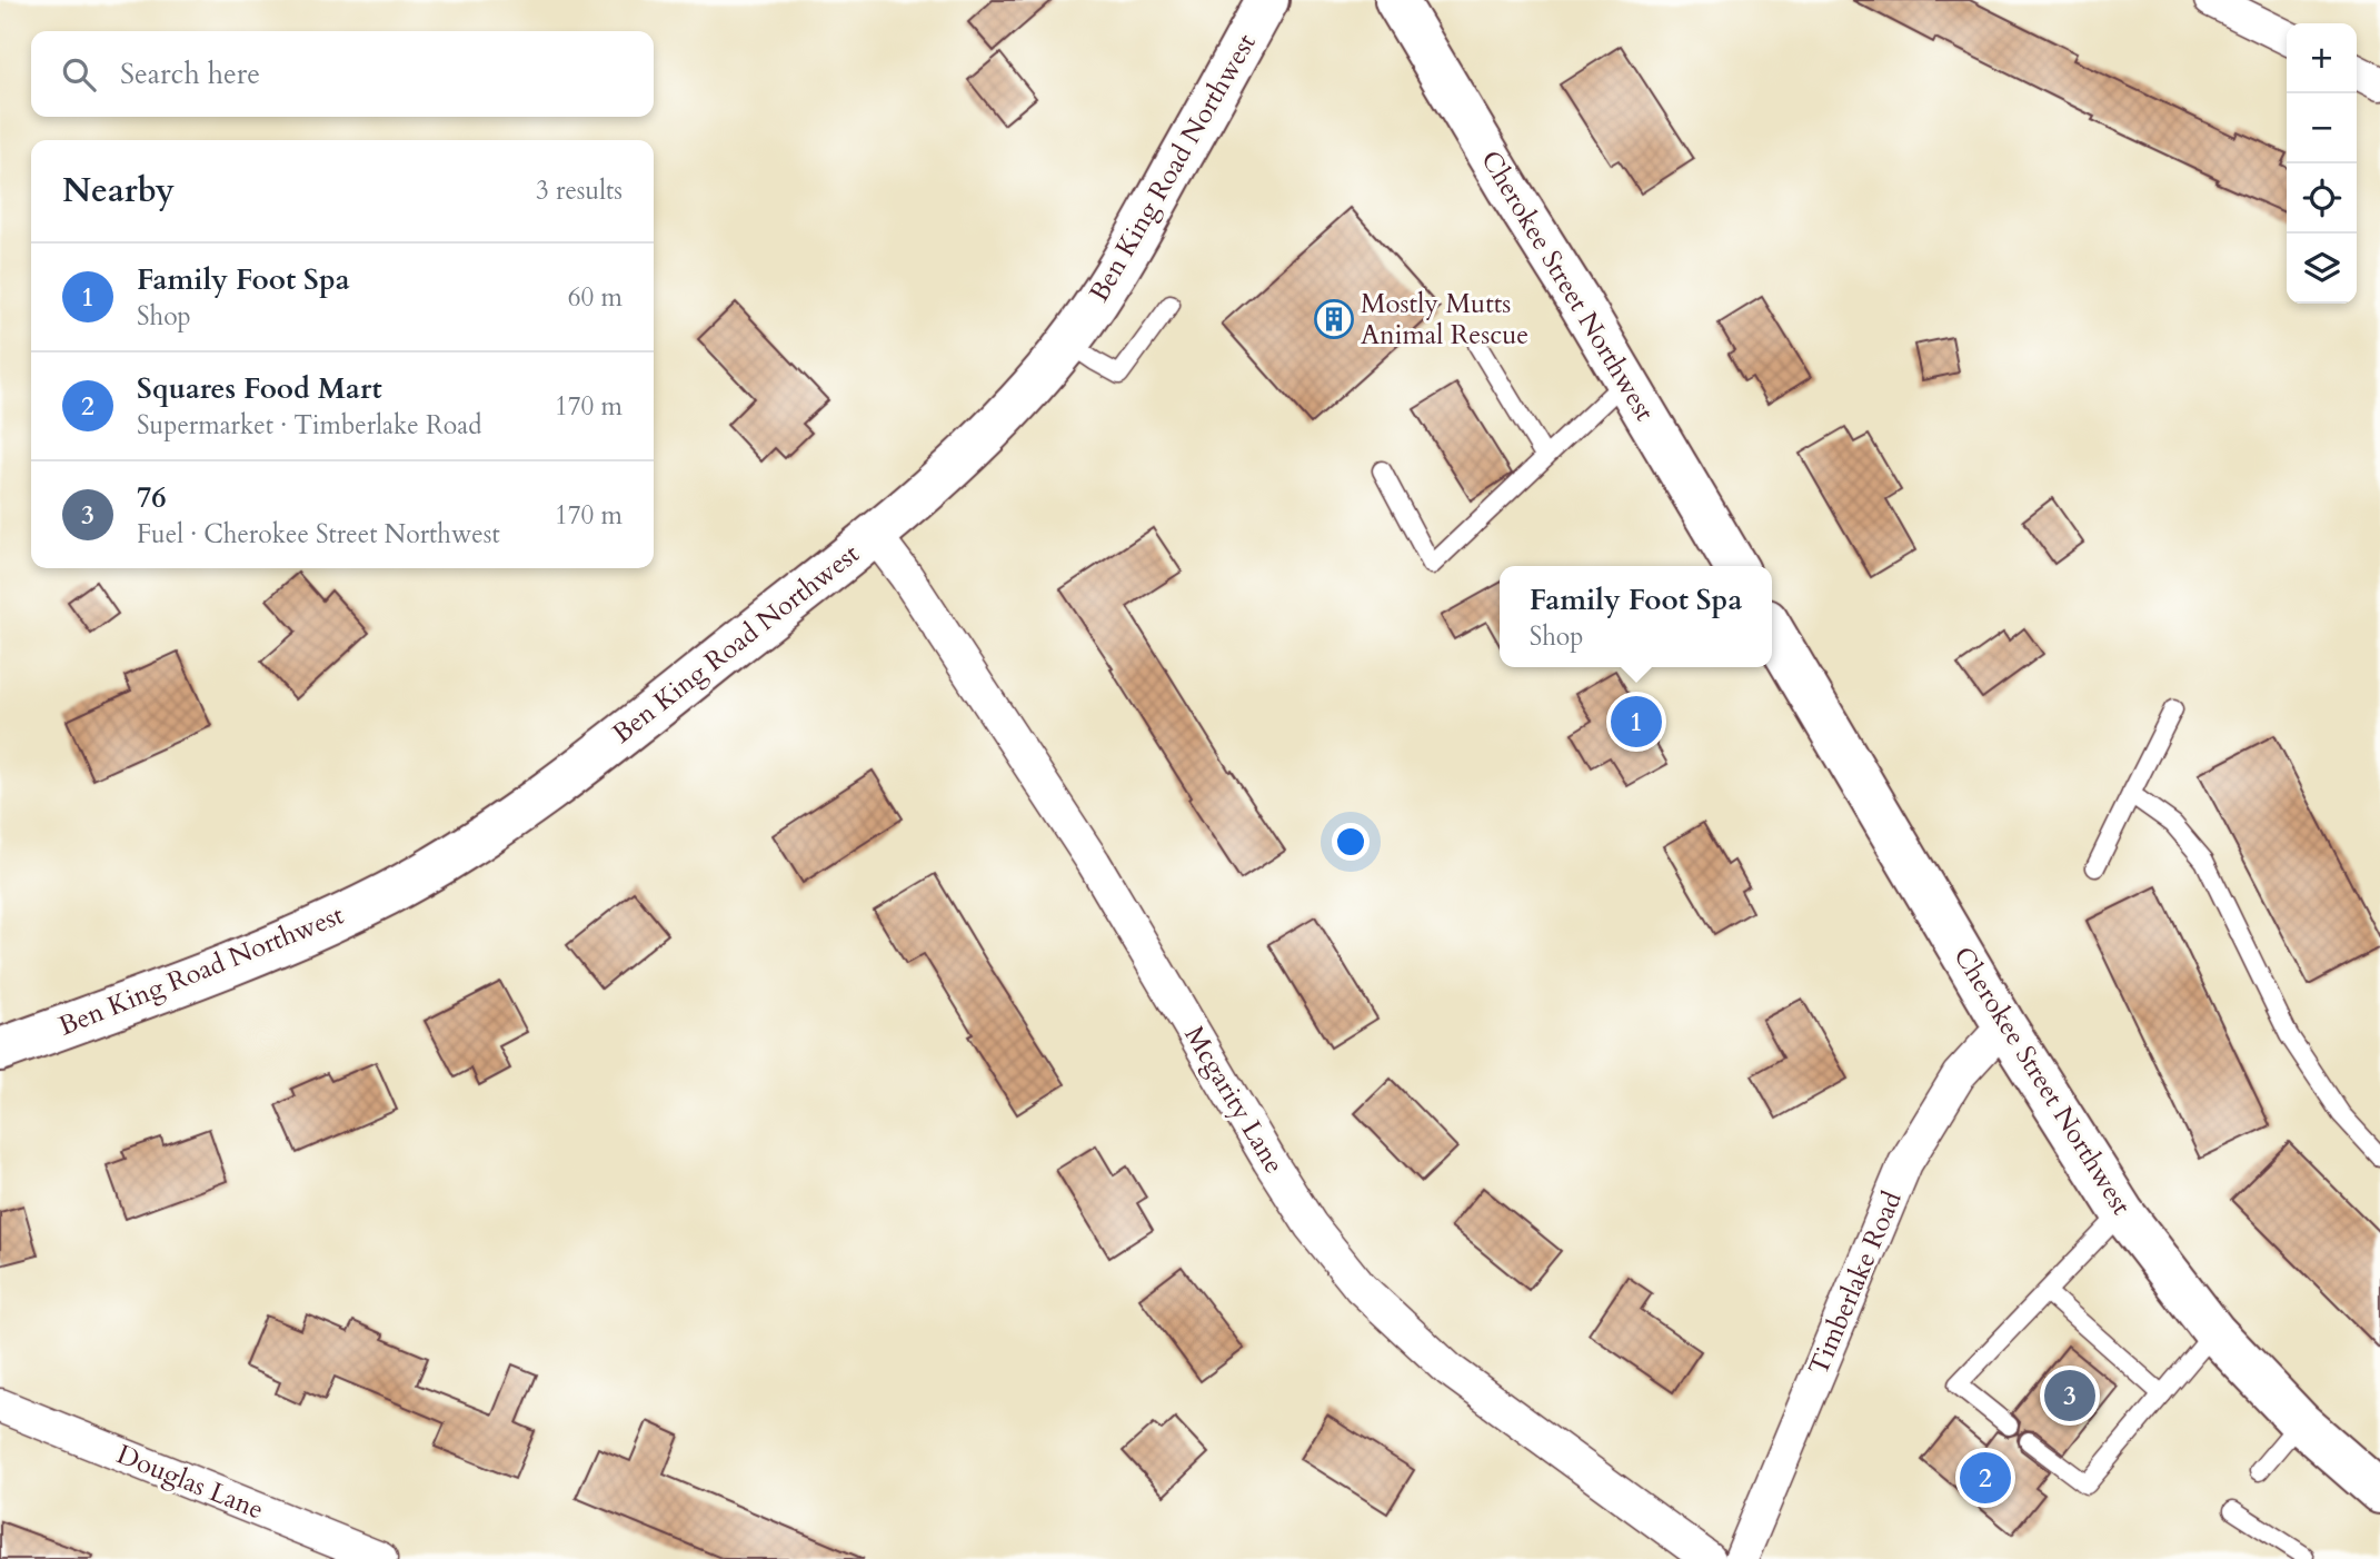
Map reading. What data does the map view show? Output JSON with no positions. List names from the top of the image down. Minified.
{"streets":{"main road":["Ben King Road Northwest","Cherokee Street Northwest"],"street":["Mcgarity Lane","Timberlake Road","Douglas Lane"]},"crossings":[["Ben King Road Northwest","Mcgarity Lane"],["Cherokee Street Northwest","Timberlake Road"]],"places":{"building":["Mostly Mutts Animal Rescue"]},"page":{"map_buttons":["+","−"],"search":"Search here","heading":["Nearby","3 results"],"list":[{"mark":"1","name":"Family Foot Spa","note":"Shop","value":"60 m"},{"mark":"2","name":"Squares Food Mart","note":"Supermarket · Timberlake Road","value":"170 m"},{"mark":"3","name":"76","note":"Fuel · Cherokee Street Northwest","value":"170 m"}],"popup":["Family Foot Spa","Shop"],"pins":["1","3","2"]}}
